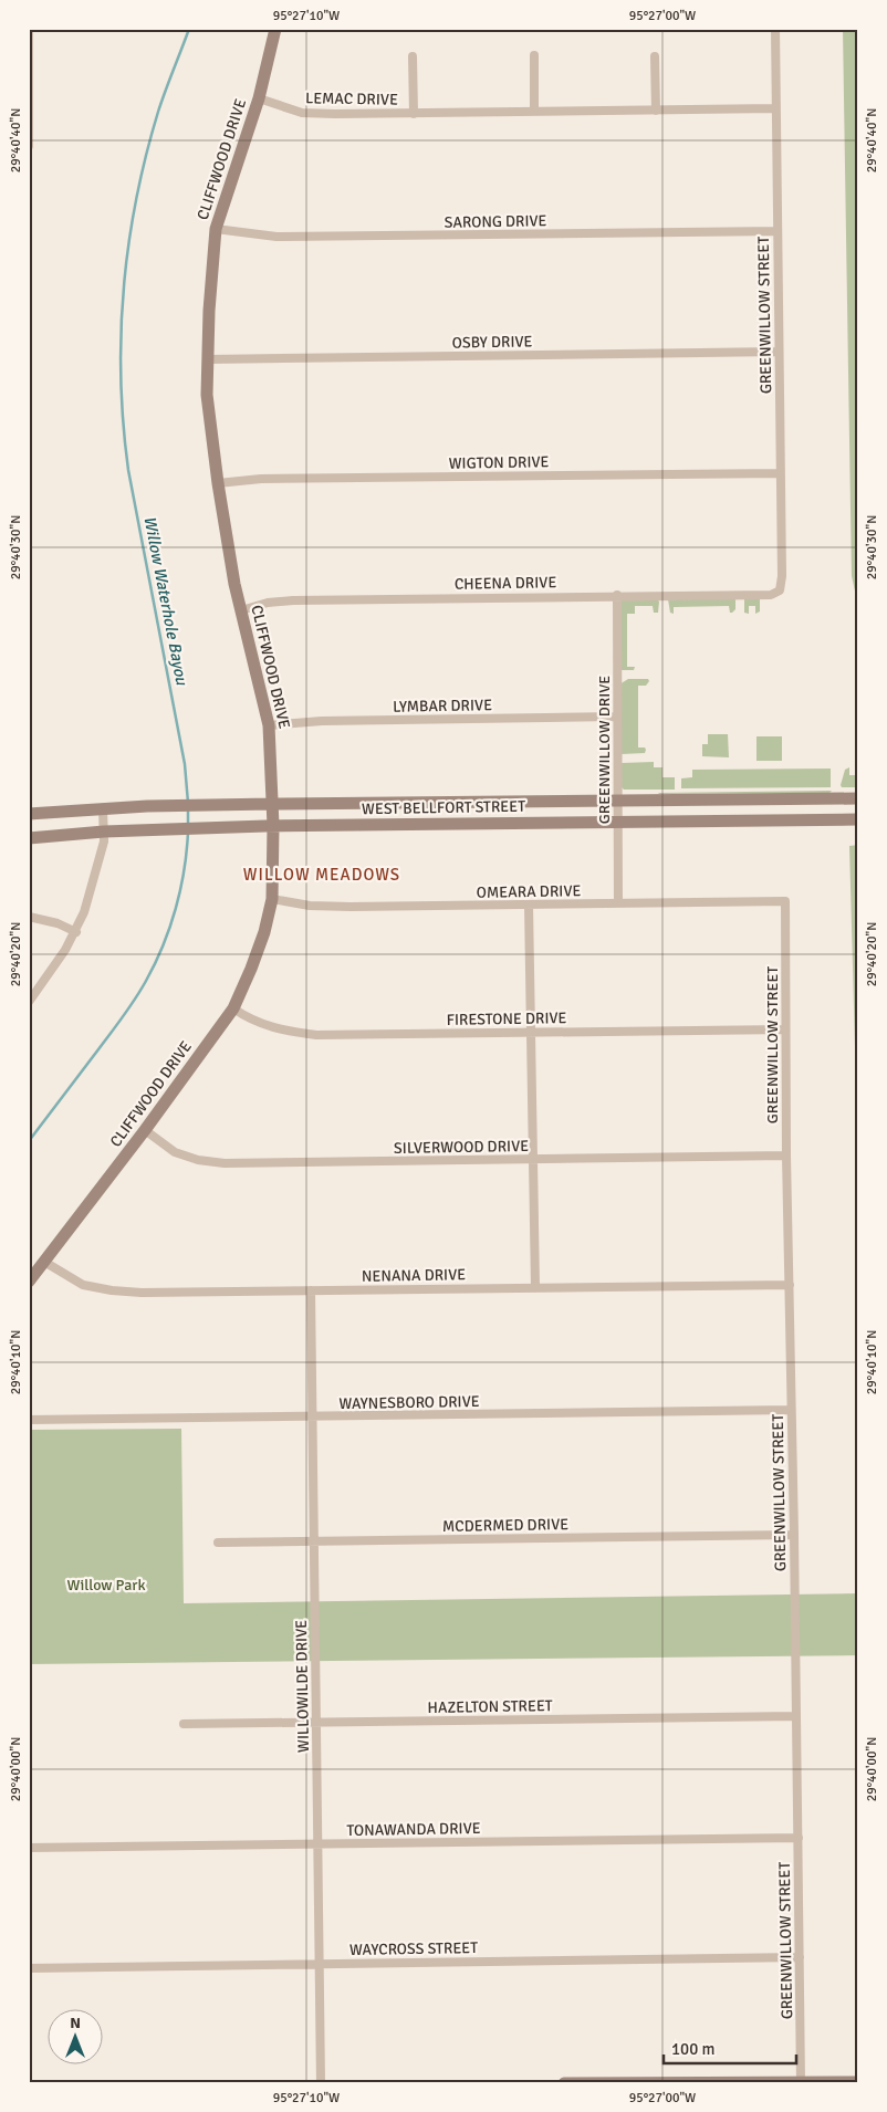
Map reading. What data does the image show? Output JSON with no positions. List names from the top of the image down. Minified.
{"streets":{"main road":["CLIFFWOOD DRIVE","WEST BELLFORT STREET"],"street":["LEMAC DRIVE","SARONG DRIVE","GREENWILLOW STREET","OSBY DRIVE","WIGTON DRIVE","CHEENA DRIVE","LYMBAR DRIVE","GREENWILLOW DRIVE","OMEARA DRIVE","FIRESTONE DRIVE","SILVERWOOD DRIVE","NENANA DRIVE","WAYNESBORO DRIVE","MCDERMED DRIVE","WILLOWILDE DRIVE","HAZELTON STREET","TONAWANDA DRIVE","WAYCROSS STREET"]},"crossings":[["LEMAC DRIVE","CLIFFWOOD DRIVE"],["LEMAC DRIVE","GREENWILLOW STREET"],["CLIFFWOOD DRIVE","SARONG DRIVE"],["CLIFFWOOD DRIVE","OSBY DRIVE"],["CLIFFWOOD DRIVE","WIGTON DRIVE"],["CLIFFWOOD DRIVE","CHEENA DRIVE"],["CLIFFWOOD DRIVE","LYMBAR DRIVE"],["CLIFFWOOD DRIVE","WEST BELLFORT STREET"],["CLIFFWOOD DRIVE","OMEARA DRIVE"],["CLIFFWOOD DRIVE","FIRESTONE DRIVE"],["CLIFFWOOD DRIVE","SILVERWOOD DRIVE"],["CLIFFWOOD DRIVE","NENANA DRIVE"],["SARONG DRIVE","GREENWILLOW STREET"],["GREENWILLOW STREET","OSBY DRIVE"],["GREENWILLOW STREET","WIGTON DRIVE"],["GREENWILLOW STREET","CHEENA DRIVE"],["GREENWILLOW STREET","OMEARA DRIVE"],["GREENWILLOW STREET","FIRESTONE DRIVE"],["GREENWILLOW STREET","SILVERWOOD DRIVE"],["GREENWILLOW STREET","NENANA DRIVE"],["GREENWILLOW STREET","WAYNESBORO DRIVE"],["GREENWILLOW STREET","MCDERMED DRIVE"],["GREENWILLOW STREET","HAZELTON STREET"],["GREENWILLOW STREET","TONAWANDA DRIVE"],["GREENWILLOW STREET","WAYCROSS STREET"],["CHEENA DRIVE","GREENWILLOW DRIVE"],["LYMBAR DRIVE","GREENWILLOW DRIVE"],["GREENWILLOW DRIVE","WEST BELLFORT STREET"],["GREENWILLOW DRIVE","OMEARA DRIVE"],["NENANA DRIVE","WILLOWILDE DRIVE"],["WAYNESBORO DRIVE","WILLOWILDE DRIVE"],["MCDERMED DRIVE","WILLOWILDE DRIVE"],["WILLOWILDE DRIVE","HAZELTON STREET"],["WILLOWILDE DRIVE","TONAWANDA DRIVE"],["WILLOWILDE DRIVE","WAYCROSS STREET"]],"districts":["WILLOW MEADOWS"],"water":["Willow Waterhole Bayou"],"parks":["Willow Park"],"scale_bar":"100 m","north":"top","coordinates":["95°27'10\"W","95°27'00\"W","29°40'40\"N","29°40'30\"N","29°40'20\"N","29°40'10\"N","29°40'00\"N"]}
